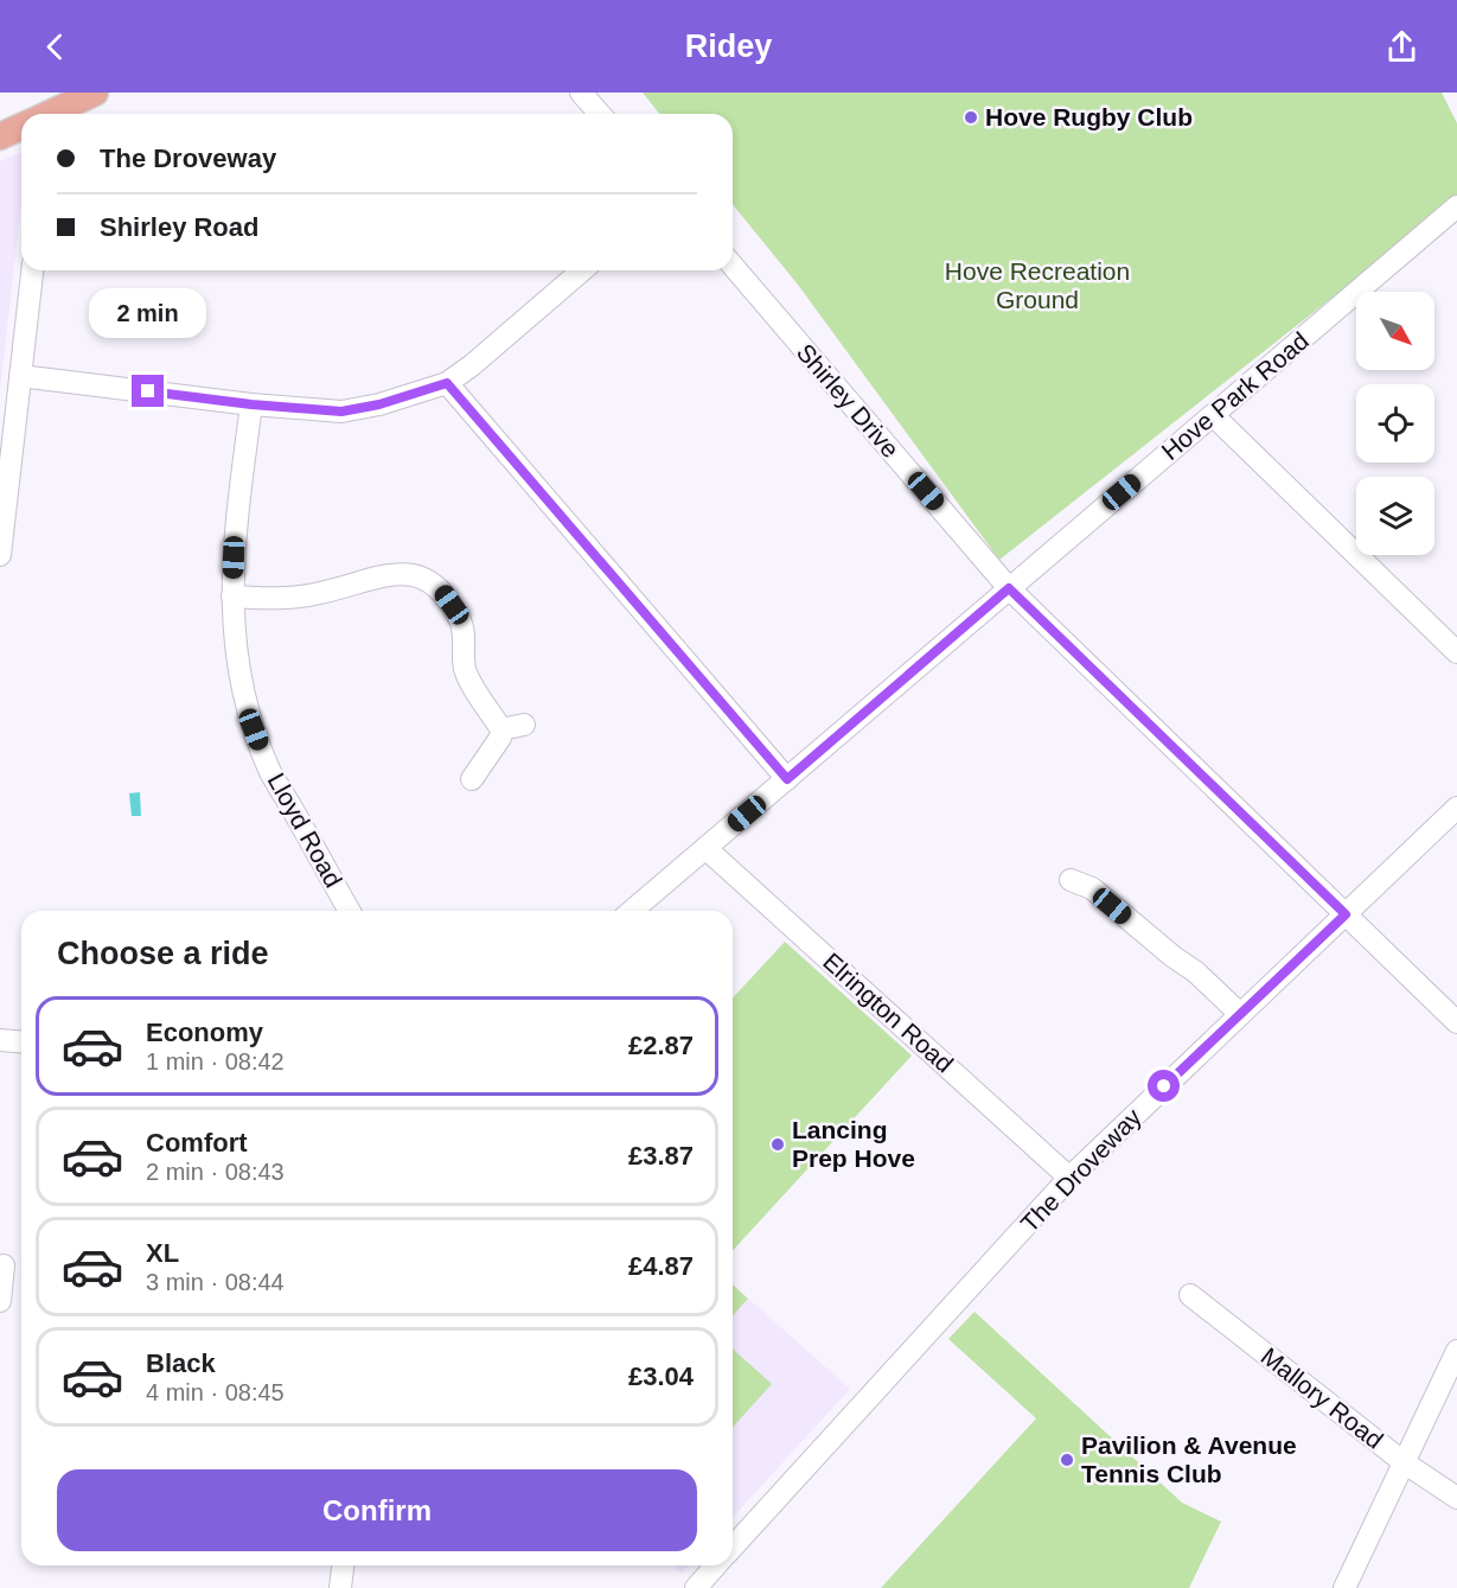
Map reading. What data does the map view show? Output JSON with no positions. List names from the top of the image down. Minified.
{"streets":{"street":["Hove Park Road","Shirley Drive","Lloyd Road","Elrington Road","The Droveway","Mallory Road"]},"crossings":[["Hove Park Road","Shirley Drive"],["Hove Park Road","Elrington Road"],["Shirley Drive","The Droveway"],["Elrington Road","The Droveway"]],"parks":["Hove Recreation Ground"],"places":["Hove Rugby Club","Lancing Prep Hove","Pavilion & Avenue Tennis Club"],"north":"bottom right","page":{"header":"Ridey","banner":["The Droveway","Shirley Road"],"bubble":"2 min","heading":"Choose a ride","list":[{"name":"Economy","note":"1 min · 08:42","value":"£2.87"},{"name":"Comfort","note":"2 min · 08:43","value":"£3.87"},{"name":"XL","note":"3 min · 08:44","value":"£4.87"},{"name":"Black","note":"4 min · 08:45","value":"£3.04"}],"buttons":"Confirm"}}
